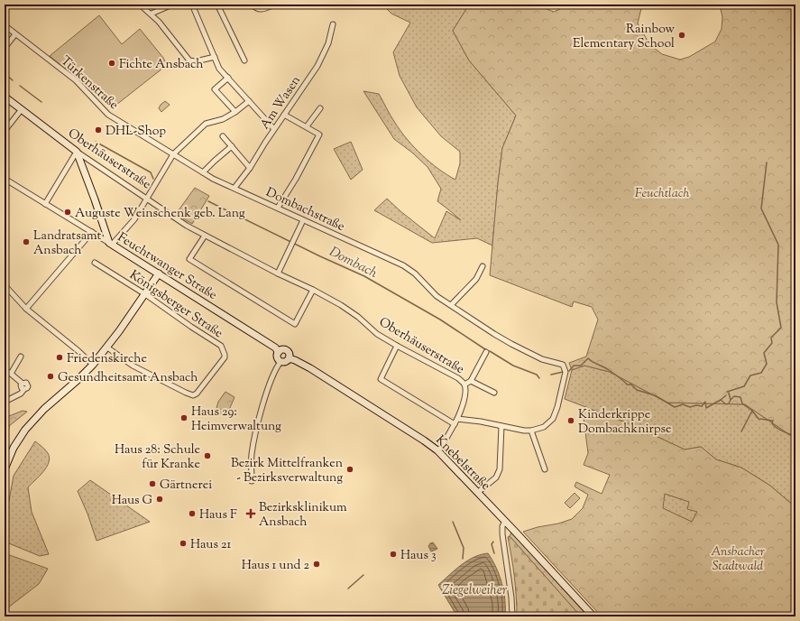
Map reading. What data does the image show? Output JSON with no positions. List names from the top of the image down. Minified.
{"streets":{"main road":["Oberhäuserstraße","Feuchtwanger Straße","Knebelstraße"],"street":["Türkenstraße","Am Wasen","Dombachstraße","Königsberger Straße"]},"crossings":[["Türkenstraße","Dombachstraße"],["Am Wasen","Dombachstraße"],["Oberhäuserstraße","Knebelstraße"],["Feuchtwanger Straße","Knebelstraße"]],"water":["Dombach","Ziegelweiher"],"parks":["Feuchtlach","Ansbacher Stadtwald"],"places":{"other":["Rainbow Elementary School","Fichte Ansbach","DHL-Shop","Auguste Weinschenk geb. Lang","Landratsamt Ansbach","Friedenskirche","Gesundheitsamt Ansbach","Haus 29: Heimverwaltung","Kinderkrippe Dombachknirpse","Haus 28: Schule für Kranke","Bezirk Mittelfranken - Bezirksverwaltung","Gärtnerei","Haus G","Haus F","Haus 21","Haus 3","Haus 1 und 2"],"health":["Bezirksklinikum Ansbach"]}}
